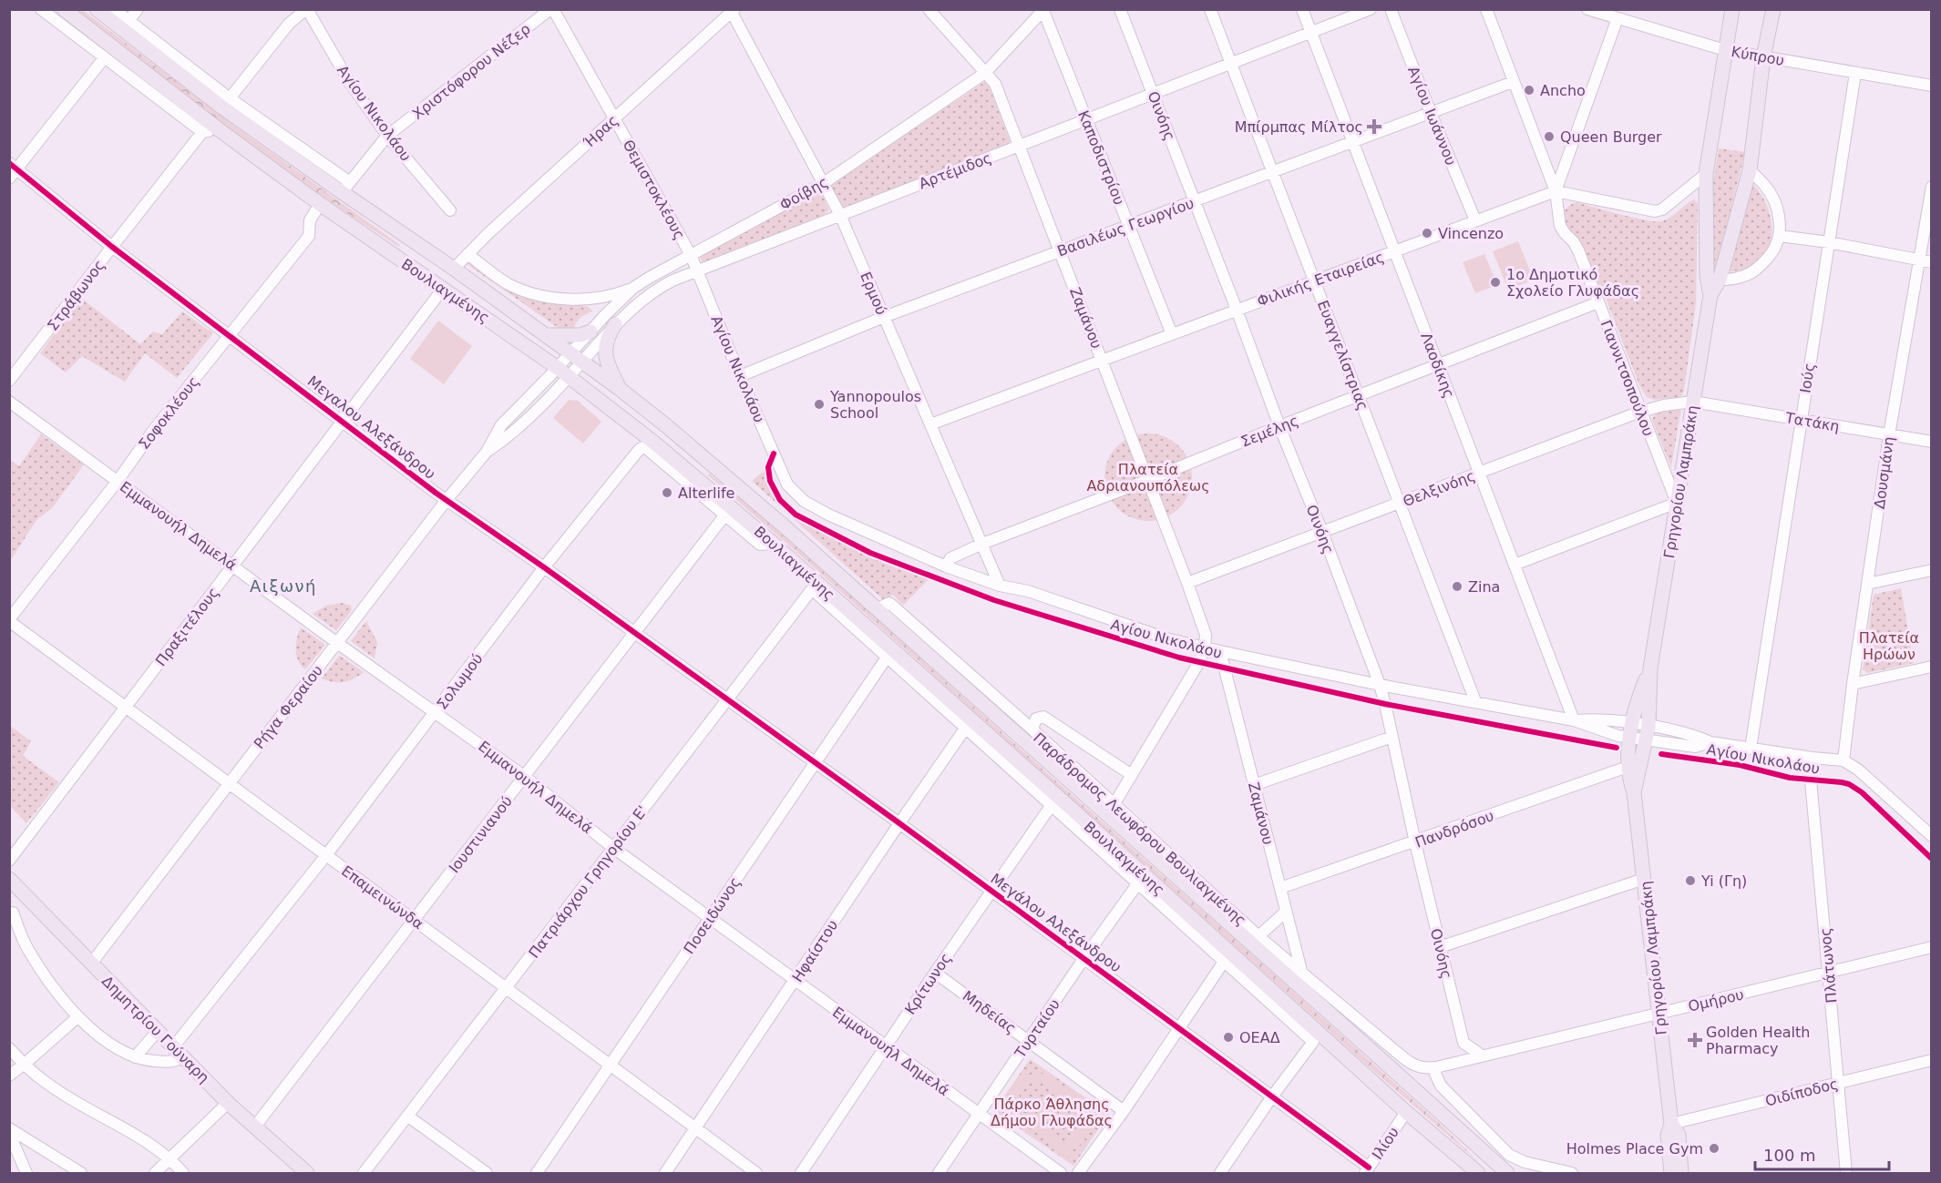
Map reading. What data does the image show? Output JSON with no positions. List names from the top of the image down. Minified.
{"streets":{"main road":["Βουλιαγμένης","Γρηγορίου Λαμπράκη","Δημητρίου Γούναρη"],"street":["Κύπρου","Χριστόφορου Νέζερ","Αγίου Νικολάου","Οινόης","Αγίου Ιωάννου","Ήρας","Καποδιστρίου","Αρτέμιδος","Θεμιστοκλέους","Φοίβης","Βασιλέως Γεωργίου","Φιλικής Εταιρείας","Ερμού","Στράβωνος","Ζαμάνου","Ευαγγελίστριας","Λαοδίκης","Γιαννιτσοπούλου","Ιούς","Σοφοκλέους","Τατάκη","Μεγαλου Αλεξάνδρου","Σεμέλης","Δουσμάνη","Θελξινόης","Εμμανουήλ Δημελά","Πραξιτέλους","Σολωμού","Ρήγα Φεραίου","Παράδρομος Λεωφόρου Βουλιαγμένης","Πανδρόσου","Ιουστινιανού","Πατριάρχου Γρηγορίου E'","Επαμεινώνδα","Ποσειδώνος","Μεγάλου Αλεξάνδρου","Ηφαίστου","Πλάτωνος","Κρίτωνος","Ομήρου","Μηδείας","Τυρταίου","Οιδίποδος","Ιλίου"]},"crossings":[["Κύπρου","Ιούς"],["Κύπρου","Γρηγορίου Λαμπράκη"],["Χριστόφορου Νέζερ","Αγίου Νικολάου"],["Χριστόφορου Νέζερ","Θεμιστοκλέους"],["Χριστόφορου Νέζερ","Βουλιαγμένης"],["Αγίου Νικολάου","Οινόης"],["Αγίου Νικολάου","Αρτέμιδος"],["Αγίου Νικολάου","Θεμιστοκλέους"],["Αγίου Νικολάου","Φοίβης"],["Αγίου Νικολάου","Βασιλέως Γεωργίου"],["Αγίου Νικολάου","Ερμού"],["Αγίου Νικολάου","Ζαμάνου"],["Αγίου Νικολάου","Ευαγγελίστριας"],["Αγίου Νικολάου","Λαοδίκης"],["Αγίου Νικολάου","Ιούς"],["Αγίου Νικολάου","Σεμέλης"],["Αγίου Νικολάου","Δουσμάνη"],["Αγίου Νικολάου","Γρηγορίου Λαμπράκη"],["Αγίου Νικολάου","Πλάτωνος"],["Οινόης","Αρτέμιδος"],["Οινόης","Βασιλέως Γεωργίου"],["Οινόης","Φιλικής Εταιρείας"],["Οινόης","Σεμέλης"],["Οινόης","Θελξινόης"],["Οινόης","Πανδρόσου"],["Οινόης","Ομήρου"],["Αγίου Ιωάννου","Βασιλέως Γεωργίου"],["Αγίου Ιωάννου","Φιλικής Εταιρείας"],["Ήρας","Θεμιστοκλέους"],["Ήρας","Βουλιαγμένης"],["Ήρας","Ερμού"],["Καποδιστρίου","Αρτέμιδος"],["Καποδιστρίου","Φοίβης"],["Καποδιστρίου","Βασιλέως Γεωργίου"],["Καποδιστρίου","Φιλικής Εταιρείας"],["Αρτέμιδος","Φοίβης"],["Αρτέμιδος","Βουλιαγμένης"],["Αρτέμιδος","Ερμού"],["Αρτέμιδος","Ζαμάνου"],["Αρτέμιδος","Ευαγγελίστριας"],["Αρτέμιδος","Λαοδίκης"],["Θεμιστοκλέους","Φοίβης"],["Φοίβης","Βουλιαγμένης"],["Φοίβης","Ερμού"],["Φοίβης","Ζαμάνου"],["Φοίβης","Ρήγα Φεραίου"],["Βασιλέως Γεωργίου","Ερμού"],["Βασιλέως Γεωργίου","Ζαμάνου"],["Βασιλέως Γεωργίου","Ευαγγελίστριας"],["Βασιλέως Γεωργίου","Λαοδίκης"],["Βασιλέως Γεωργίου","Γιαννιτσοπούλου"],["Φιλικής Εταιρείας","Ερμού"],["Φιλικής Εταιρείας","Ζαμάνου"],["Φιλικής Εταιρείας","Ευαγγελίστριας"],["Φιλικής Εταιρείας","Λαοδίκης"],["Φιλικής Εταιρείας","Γιαννιτσοπούλου"],["Βουλιαγμένης","Σοφοκλέους"],["Βουλιαγμένης","Πραξιτέλους"],["Βουλιαγμένης","Σολωμού"],["Βουλιαγμένης","Ρήγα Φεραίου"],["Βουλιαγμένης","Παράδρομος Λεωφόρου Βουλιαγμένης"],["Βουλιαγμένης","Κρίτωνος"],["Βουλιαγμένης","Ιλίου"],["Ερμού","Σεμέλης"],["Στράβωνος","Μεγαλου Αλεξάνδρου"],["Ζαμάνου","Σεμέλης"],["Ζαμάνου","Θελξινόης"],["Ζαμάνου","Παράδρομος Λεωφόρου Βουλιαγμένης"],["Ζαμάνου","Πανδρόσου"],["Ευαγγελίστριας","Σεμέλης"],["Ευαγγελίστριας","Θελξινόης"],["Λαοδίκης","Σεμέλης"],["Λαοδίκης","Θελξινόης"],["Γιαννιτσοπούλου","Σεμέλης"],["Γιαννιτσοπούλου","Γρηγορίου Λαμπράκη"],["Γιαννιτσοπούλου","Θελξινόης"],["Ιούς","Τατάκη"],["Σοφοκλέους","Μεγαλου Αλεξάνδρου"],["Σοφοκλέους","Εμμανουήλ Δημελά"],["Σοφοκλέους","Επαμεινώνδα"],["Τατάκη","Δουσμάνη"],["Τατάκη","Γρηγορίου Λαμπράκη"],["Τατάκη","Θελξινόης"],["Μεγαλου Αλεξάνδρου","Πραξιτέλους"],["Μεγαλου Αλεξάνδρου","Σολωμού"],["Μεγαλου Αλεξάνδρου","Ρήγα Φεραίου"],["Μεγαλου Αλεξάνδρου","Ιουστινιανού"],["Μεγαλου Αλεξάνδρου","Πατριάρχου Γρηγορίου E'"],["Μεγαλου Αλεξάνδρου","Μεγάλου Αλεξάνδρου"],["Γρηγορίου Λαμπράκη","Θελξινόης"],["Γρηγορίου Λαμπράκη","Πανδρόσου"],["Γρηγορίου Λαμπράκη","Ομήρου"],["Γρηγορίου Λαμπράκη","Οιδίποδος"],["Εμμανουήλ Δημελά","Πραξιτέλους"],["Εμμανουήλ Δημελά","Σολωμού"],["Εμμανουήλ Δημελά","Ρήγα Φεραίου"],["Εμμανουήλ Δημελά","Ιουστινιανού"],["Εμμανουήλ Δημελά","Πατριάρχου Γρηγορίου E'"],["Εμμανουήλ Δημελά","Ποσειδώνος"],["Εμμανουήλ Δημελά","Ηφαίστου"],["Εμμανουήλ Δημελά","Κρίτωνος"],["Εμμανουήλ Δημελά","Τυρταίου"],["Πραξιτέλους","Επαμεινώνδα"],["Σολωμού","Ιουστινιανού"],["Σολωμού","Επαμεινώνδα"],["Σολωμού","Δημητρίου Γούναρη"],["Ρήγα Φεραίου","Επαμεινώνδα"],["Ρήγα Φεραίου","Δημητρίου Γούναρη"],["Παράδρομος Λεωφόρου Βουλιαγμένης","Ομήρου"],["Ιουστινιανού","Επαμεινώνδα"],["Ιουστινιανού","Δημητρίου Γούναρη"],["Πατριάρχου Γρηγορίου E'","Επαμεινώνδα"],["Πατριάρχου Γρηγορίου E'","Ποσειδώνος"],["Πατριάρχου Γρηγορίου E'","Μεγάλου Αλεξάνδρου"],["Επαμεινώνδα","Ποσειδώνος"],["Επαμεινώνδα","Ηφαίστου"],["Ποσειδώνος","Μεγάλου Αλεξάνδρου"],["Μεγάλου Αλεξάνδρου","Ηφαίστου"],["Μεγάλου Αλεξάνδρου","Κρίτωνος"],["Μεγάλου Αλεξάνδρου","Τυρταίου"],["Μεγάλου Αλεξάνδρου","Ιλίου"],["Πλάτωνος","Ομήρου"],["Πλάτωνος","Οιδίποδος"],["Κρίτωνος","Μηδείας"],["Μηδείας","Τυρταίου"]],"districts":["Αιξωνή"],"parks":["Πλατεία Αδριανουπόλεως","Πλατεία Ηρώων","Πάρκο Άθλησης Δήμου Γλυφάδας"],"places":{"other":["Ancho","Queen Burger","Vincenzo","1ο Δημοτικό Σχολείο Γλυφάδας","Yannopoulos School","Alterlife","Zina","Yi (Γη)","ΟΕΑΔ","Holmes Place Gym"],"health":["Μπίρμπας Μίλτος","Golden Health Pharmacy"]},"scale_bar":"100 m"}
